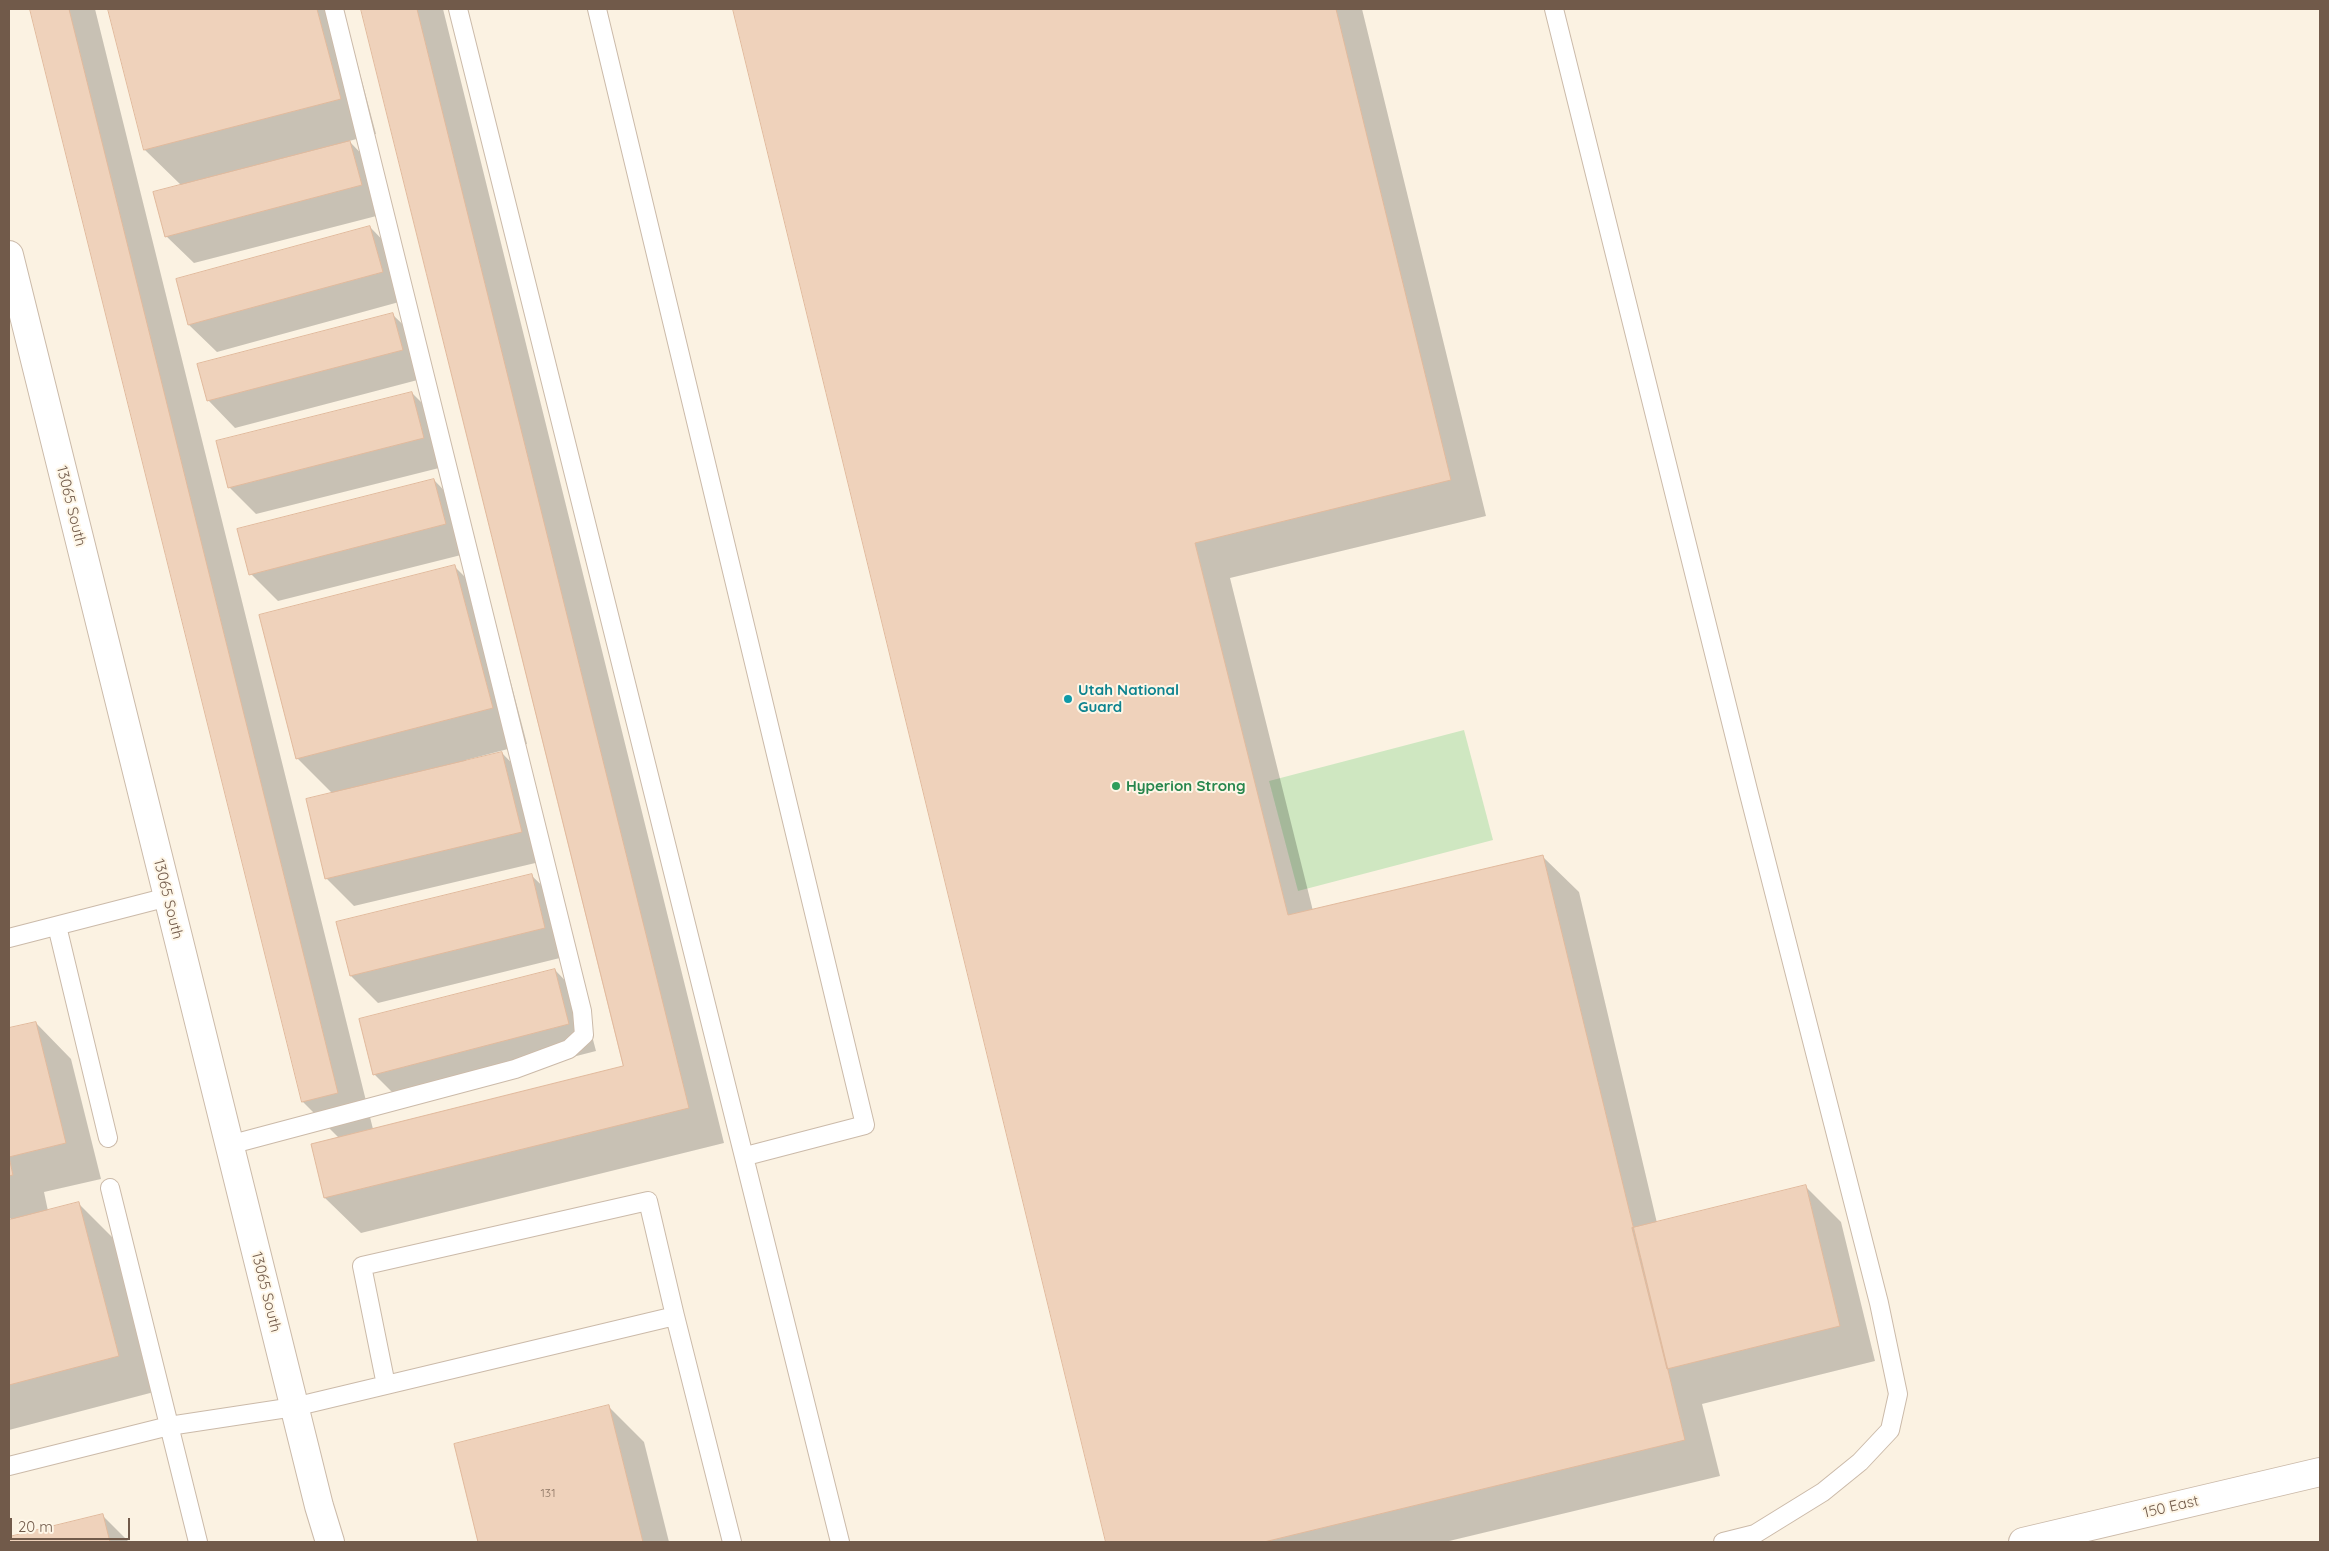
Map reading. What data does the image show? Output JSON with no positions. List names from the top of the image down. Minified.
{"streets":{"street":["13065 South","150 East"]},"places":["Utah National Guard","Hyperion Strong"],"house_numbers":["131"],"scale_bar":"20 m"}
